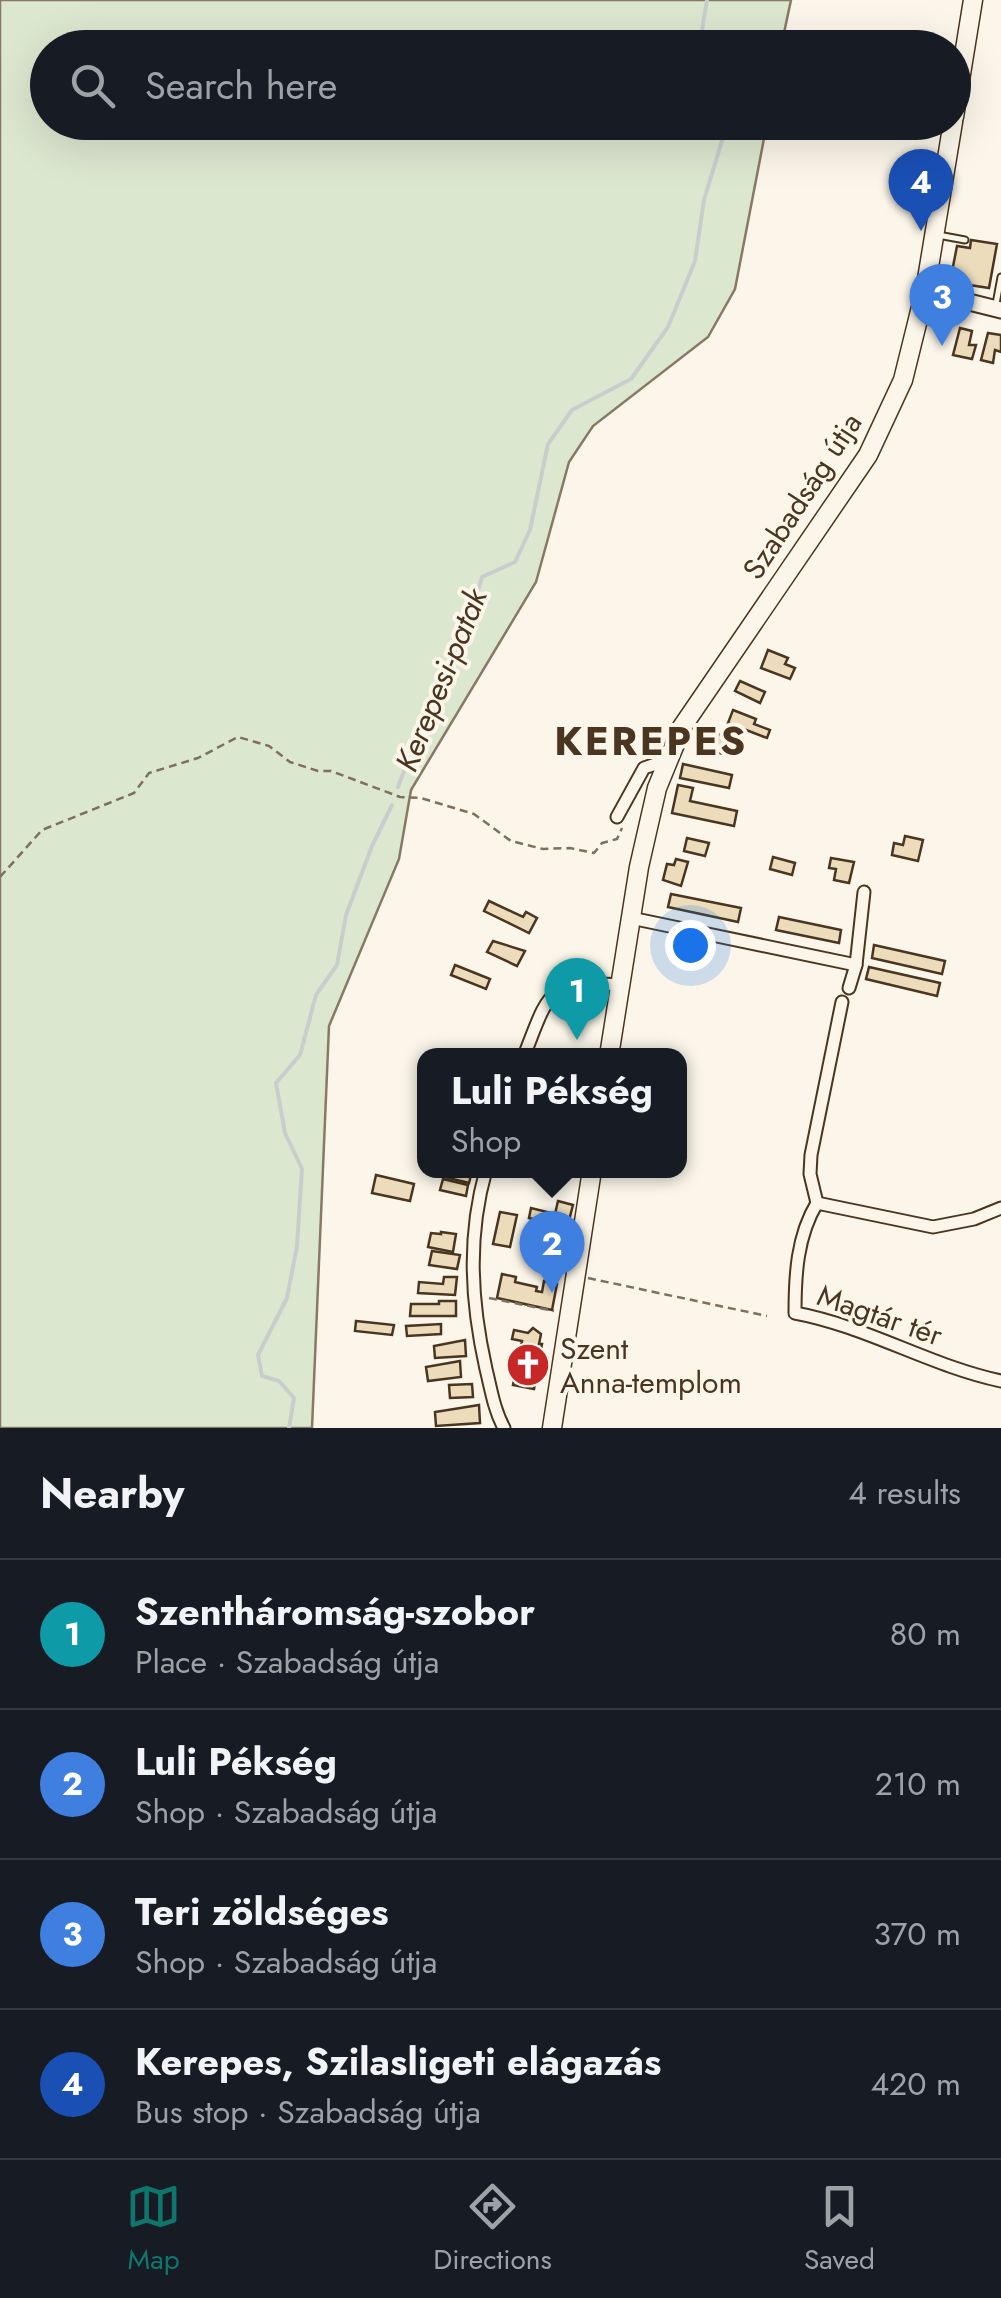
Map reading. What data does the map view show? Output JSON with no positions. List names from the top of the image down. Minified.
{"streets":{"main road":["Szabadság útja"],"street":["Magtár tér"]},"districts":["KEREPES"],"water":["Kerepesi-patak"],"places":{"church":["Szent Anna-templom"]},"page":{"search":"Search here","pins":["4","3","1","2"],"popup":["Luli Pékség","Shop"],"heading":["Nearby","4 results"],"list":[{"mark":"1","name":"Szentháromság-szobor","note":"Place · Szabadság útja","value":"80 m"},{"mark":"2","name":"Luli Pékség","note":"Shop · Szabadság útja","value":"210 m"},{"mark":"3","name":"Teri zöldséges","note":"Shop · Szabadság útja","value":"370 m"},{"mark":"4","name":"Kerepes, Szilasligeti elágazás","note":"Bus stop · Szabadság útja","value":"420 m"}],"nav":["Map","Directions","Saved"]}}
